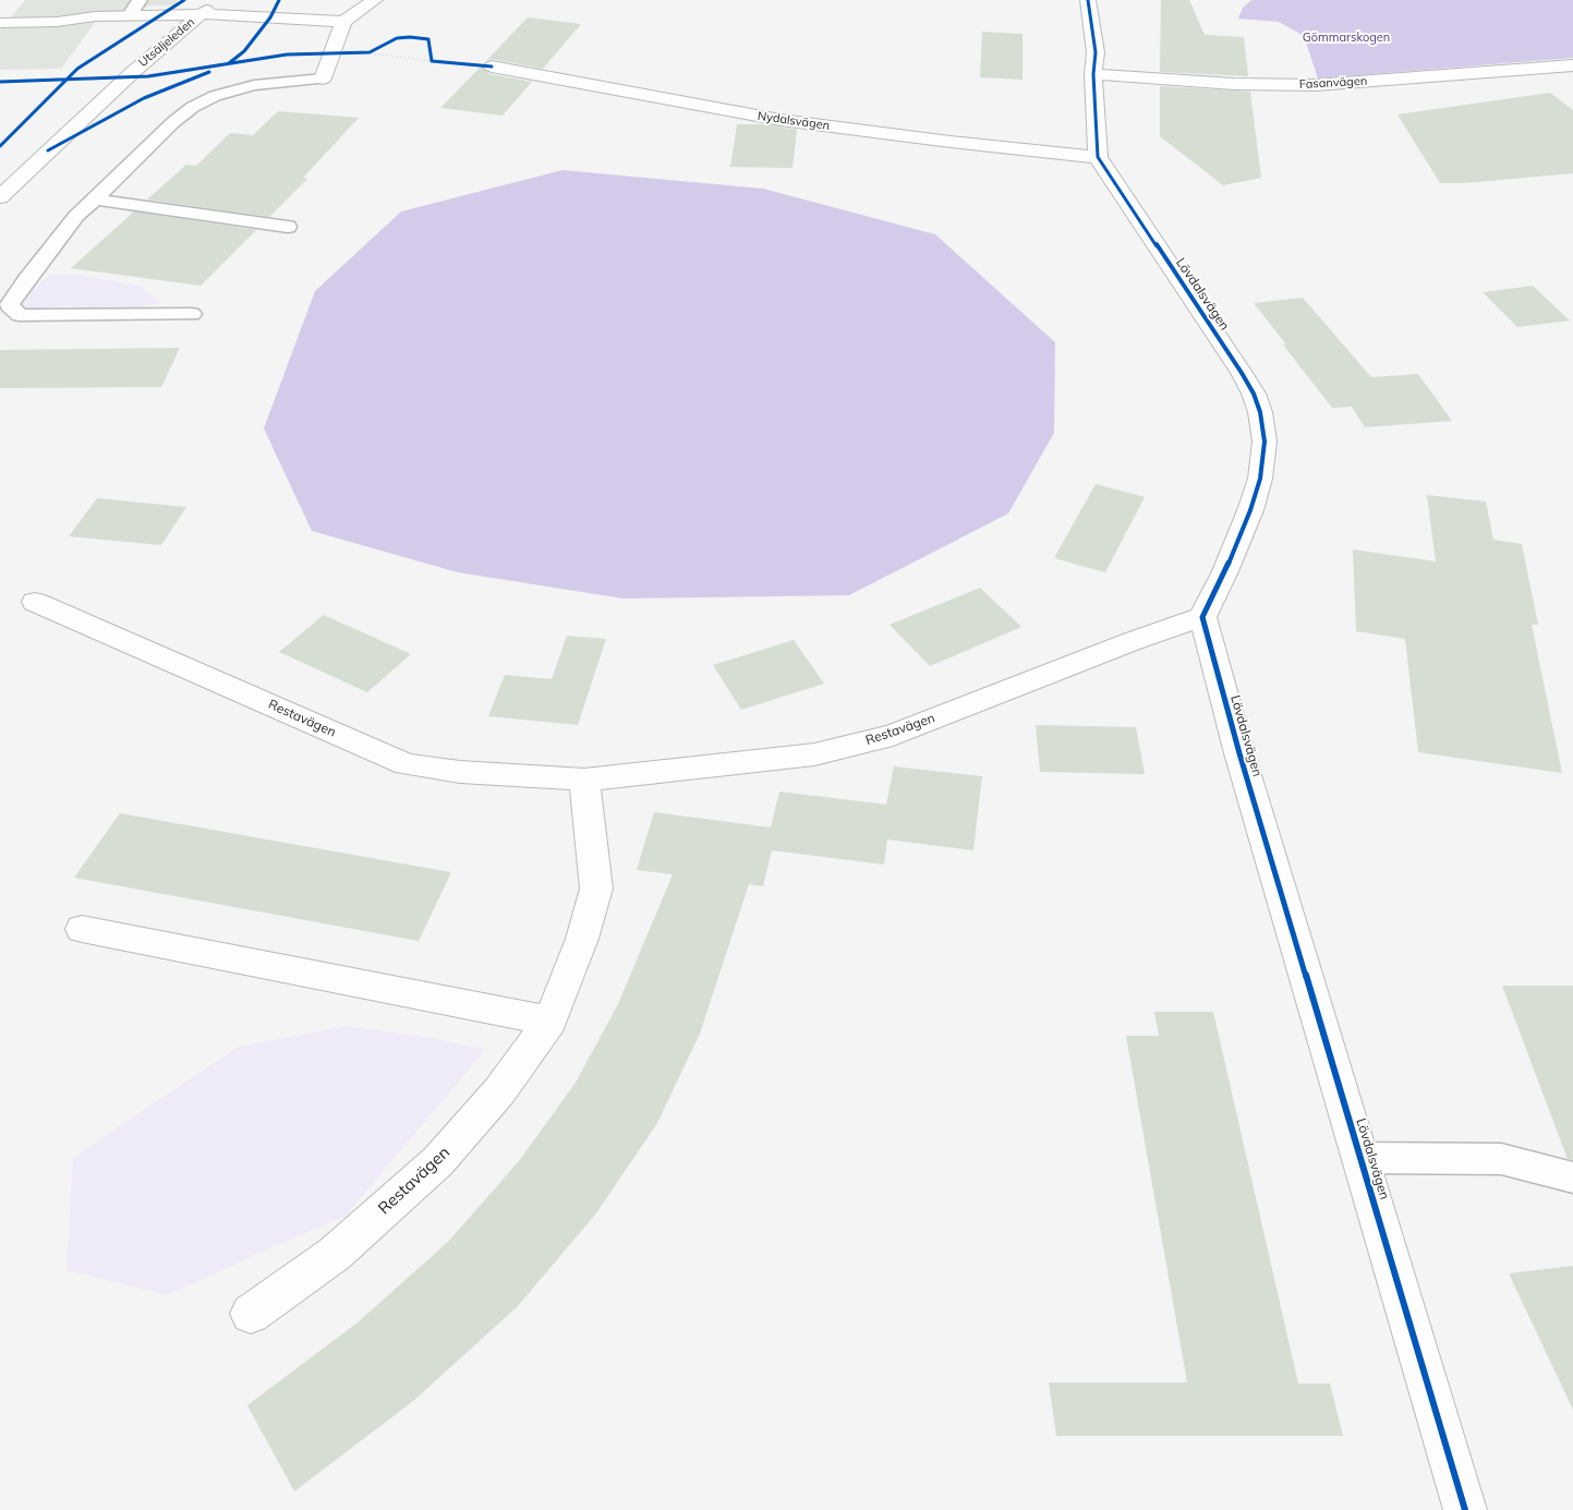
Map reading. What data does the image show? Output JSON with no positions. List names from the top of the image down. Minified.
{"streets":{"street":["Utsäljeleden","Fasanvägen","Nydalsvägen","Lövdalsvägen","Restavägen"]},"crossings":[["Fasanvägen","Lövdalsvägen"],["Nydalsvägen","Lövdalsvägen"],["Lövdalsvägen","Restavägen"]],"parks":["Gömmarskogen"]}
